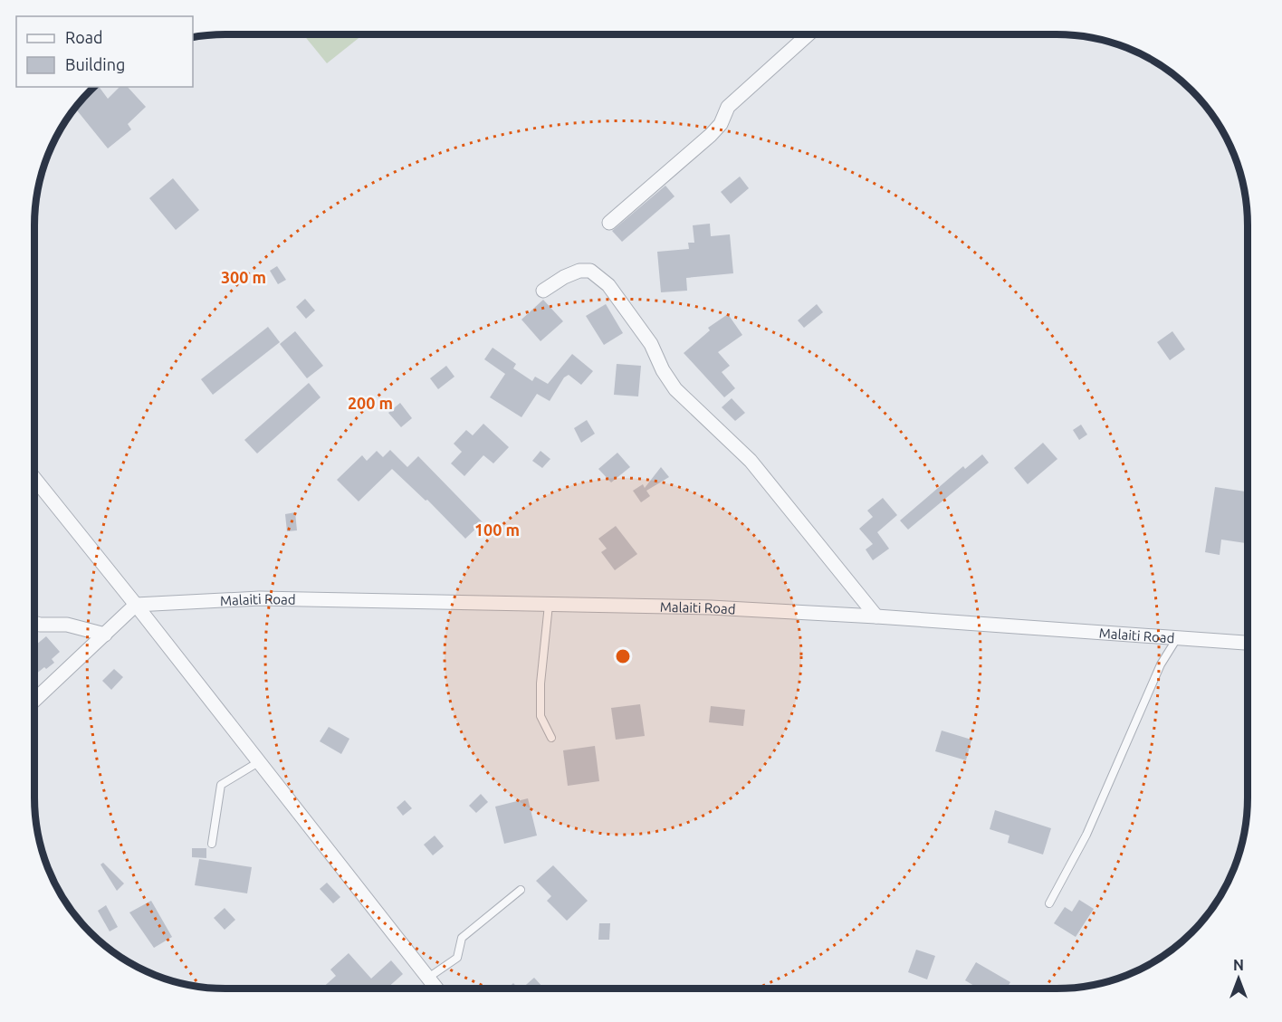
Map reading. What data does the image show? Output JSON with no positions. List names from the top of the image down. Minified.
{"streets":{"street":["Malaiti Road"]},"legend":["Road","Building"],"north":"top","rings":["300 m","200 m","100 m"]}
